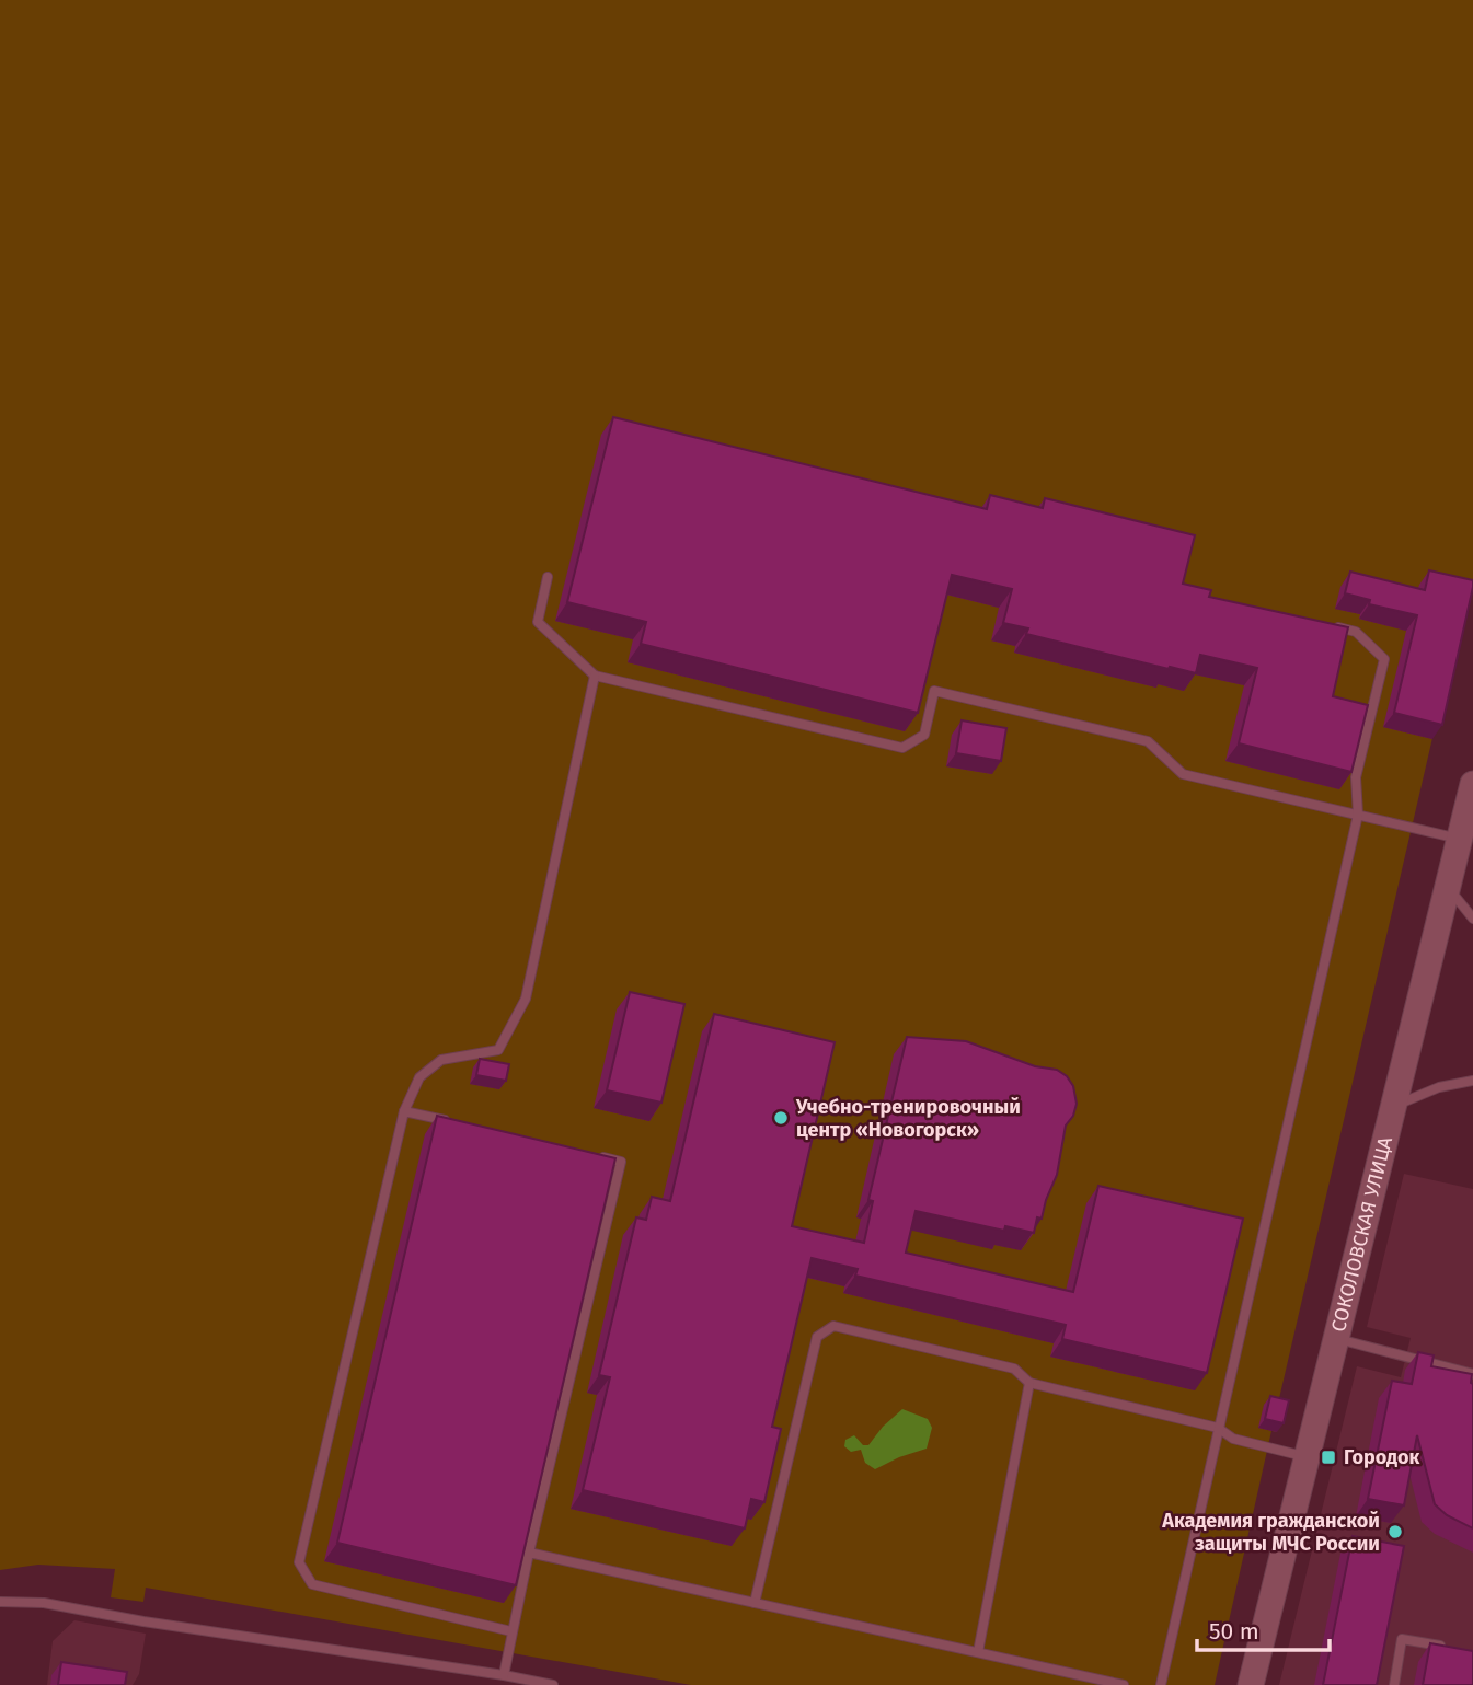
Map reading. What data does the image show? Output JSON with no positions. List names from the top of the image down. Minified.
{"streets":{"street":["СОКОЛОВСКАЯ УЛИЦА"]},"places":{"other":["Учебно-тренировочный центр «Новогорск»","Академия гражданской защиты МЧС России"],"transit":["Городок"]},"scale_bar":"50 m"}
